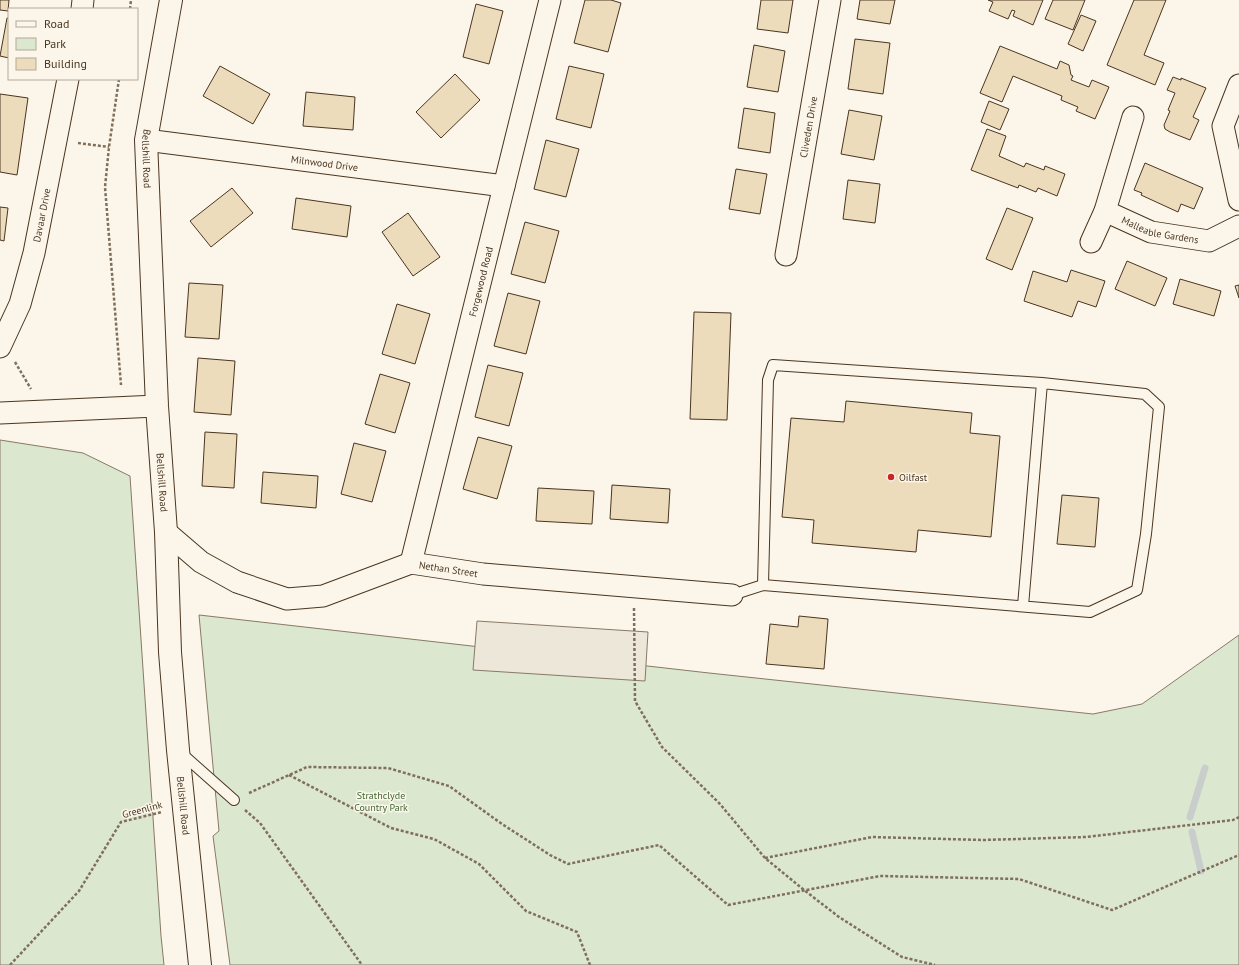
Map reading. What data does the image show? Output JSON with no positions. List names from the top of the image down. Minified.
{"streets":{"main road":["Bellshill Road"],"street":["Cliveden Drive","Milnwood Drive","Davaar Drive","Malleable Gardens","Forgewood Road","Nethan Street"],"path":["Greenlink"]},"crossings":[["Bellshill Road","Milnwood Drive"],["Bellshill Road","Nethan Street"],["Bellshill Road","Greenlink"],["Milnwood Drive","Forgewood Road"],["Forgewood Road","Nethan Street"]],"parks":["Strathclyde Country Park"],"places":["Oilfast"],"legend":["Road","Park","Building"]}
